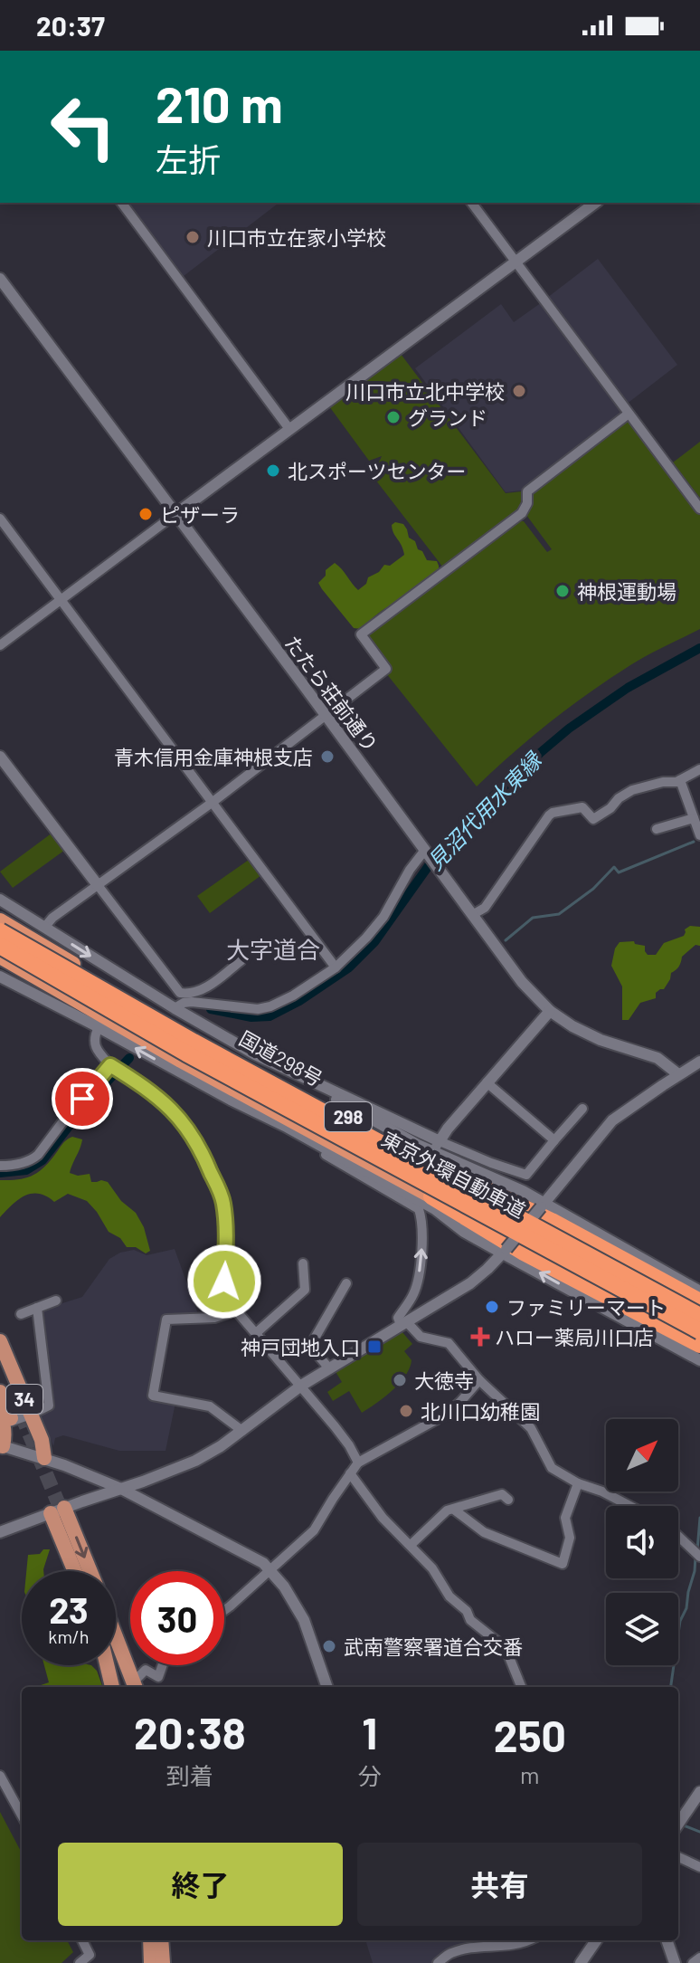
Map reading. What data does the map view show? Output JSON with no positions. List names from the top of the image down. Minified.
{"streets":{"highway":["国道298号","298","東京外環自動車道"],"main road":["34"],"street":["たたら荘前通り"]},"districts":["大字道合"],"water":["見沼代用水東縁"],"places":{"other":["川口市立在家小学校","川口市立北中学校","グランド","北スポーツセンター","ピザーラ","神根運動場","青木信用金庫神根支店","ファミリーマート","大徳寺","北川口幼稚園","武南警察署道合交番"],"health":["ハロー薬局川口店"],"transit":["神戸団地入口"]},"north":"top right","page":{"status":"20:37","turn":["210 m","左折"],"speed":"23 km/h","limit":"30","eta":["20:38","到着","1","分","250","m"],"buttons":["終了","共有"]}}
